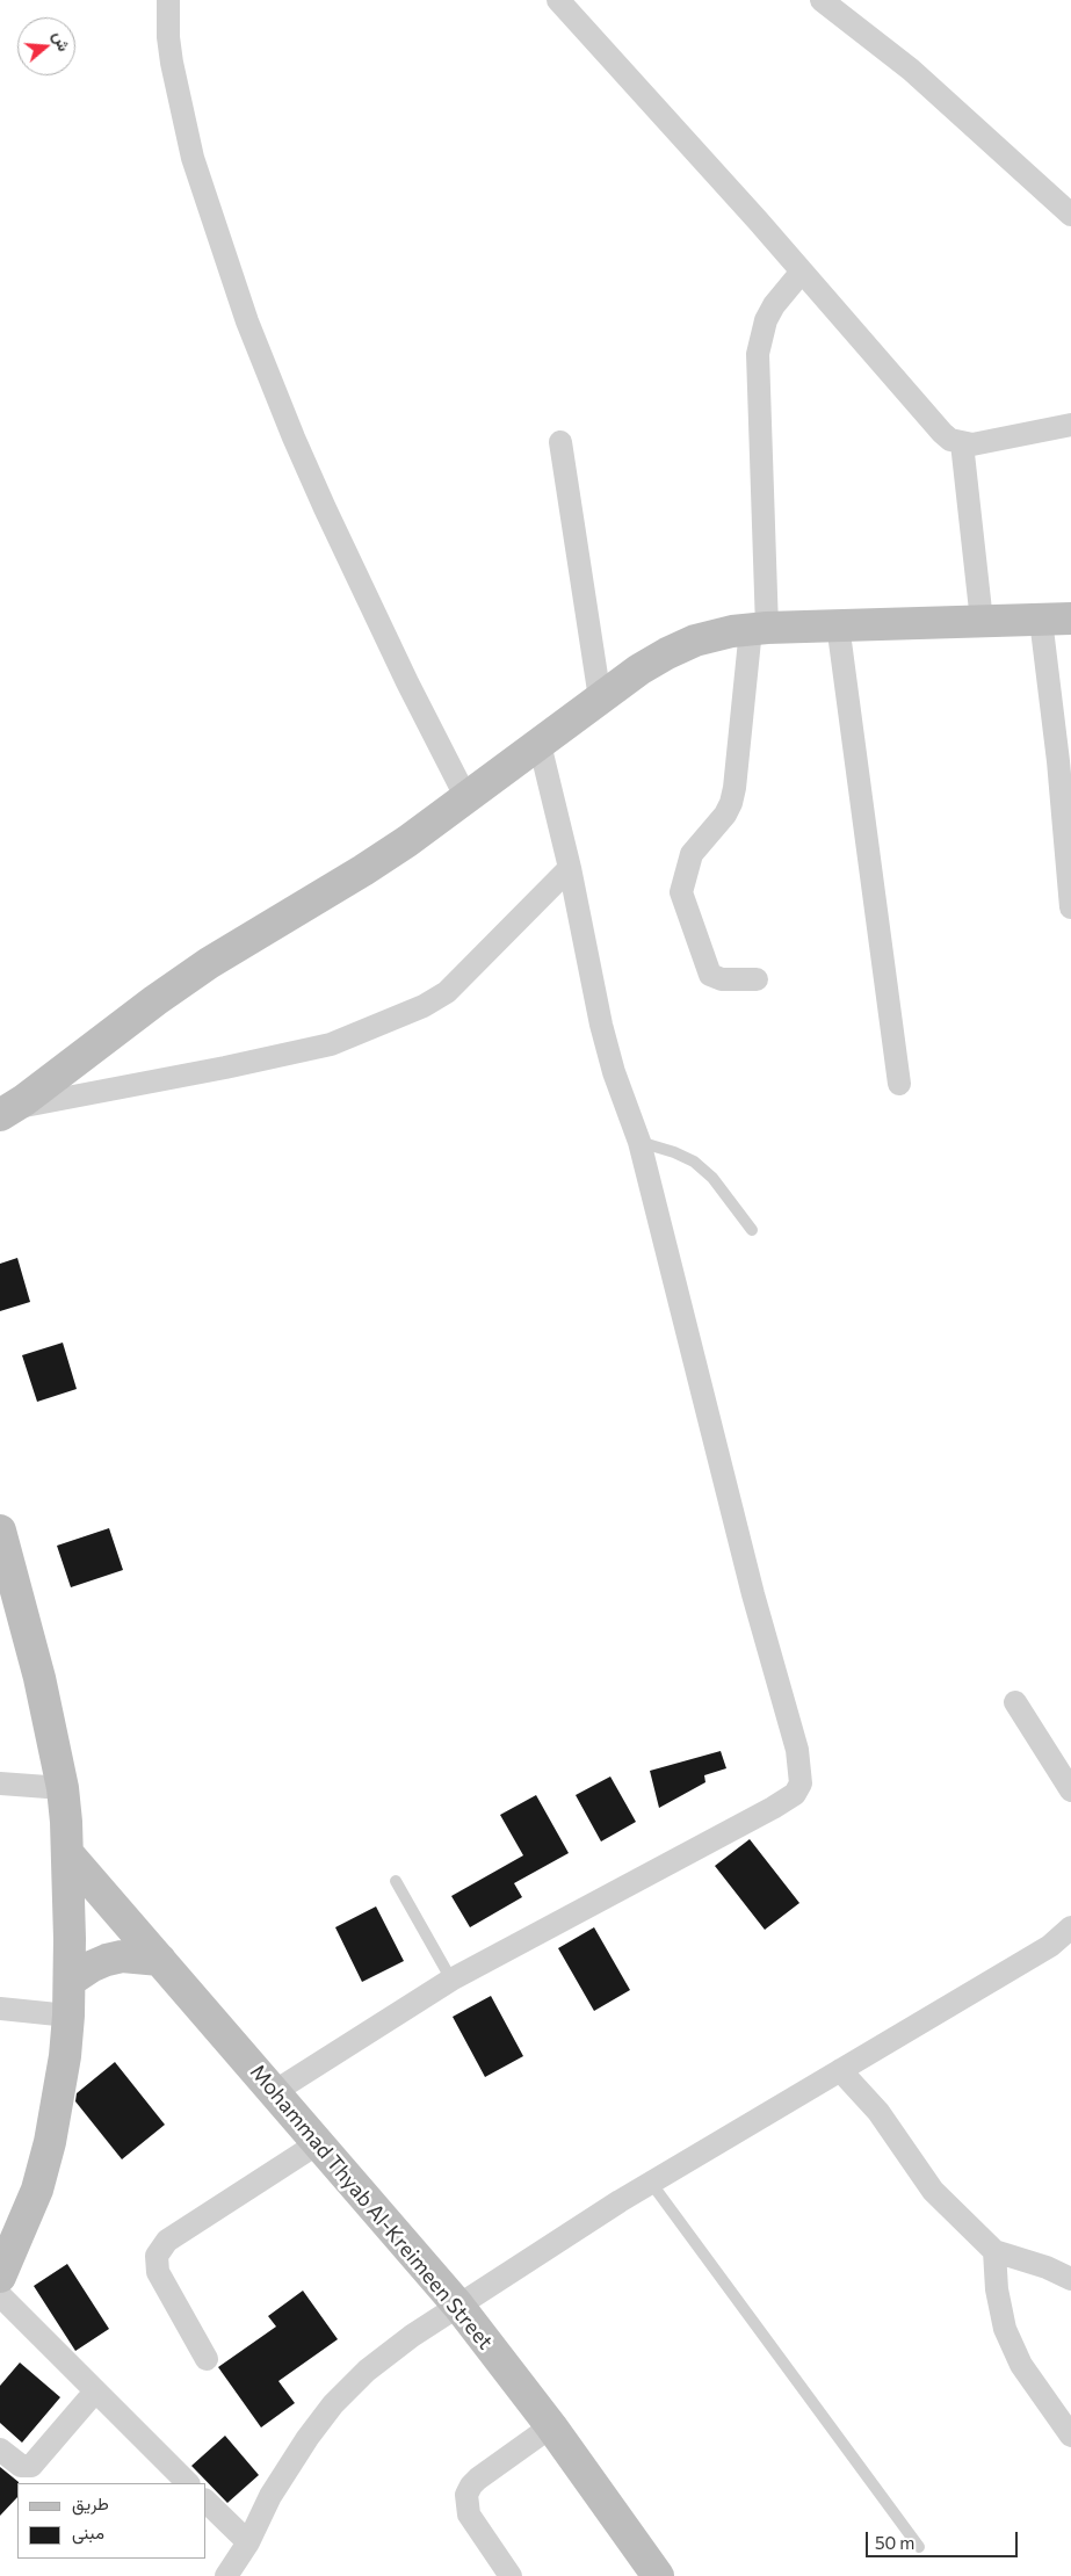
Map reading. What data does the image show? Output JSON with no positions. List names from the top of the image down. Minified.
{"streets":{"street":["Mohammad Thyab Al-Kreimeen Street"]},"legend":["طريق","مبنى"],"scale_bar":"50 m","north":"right"}
